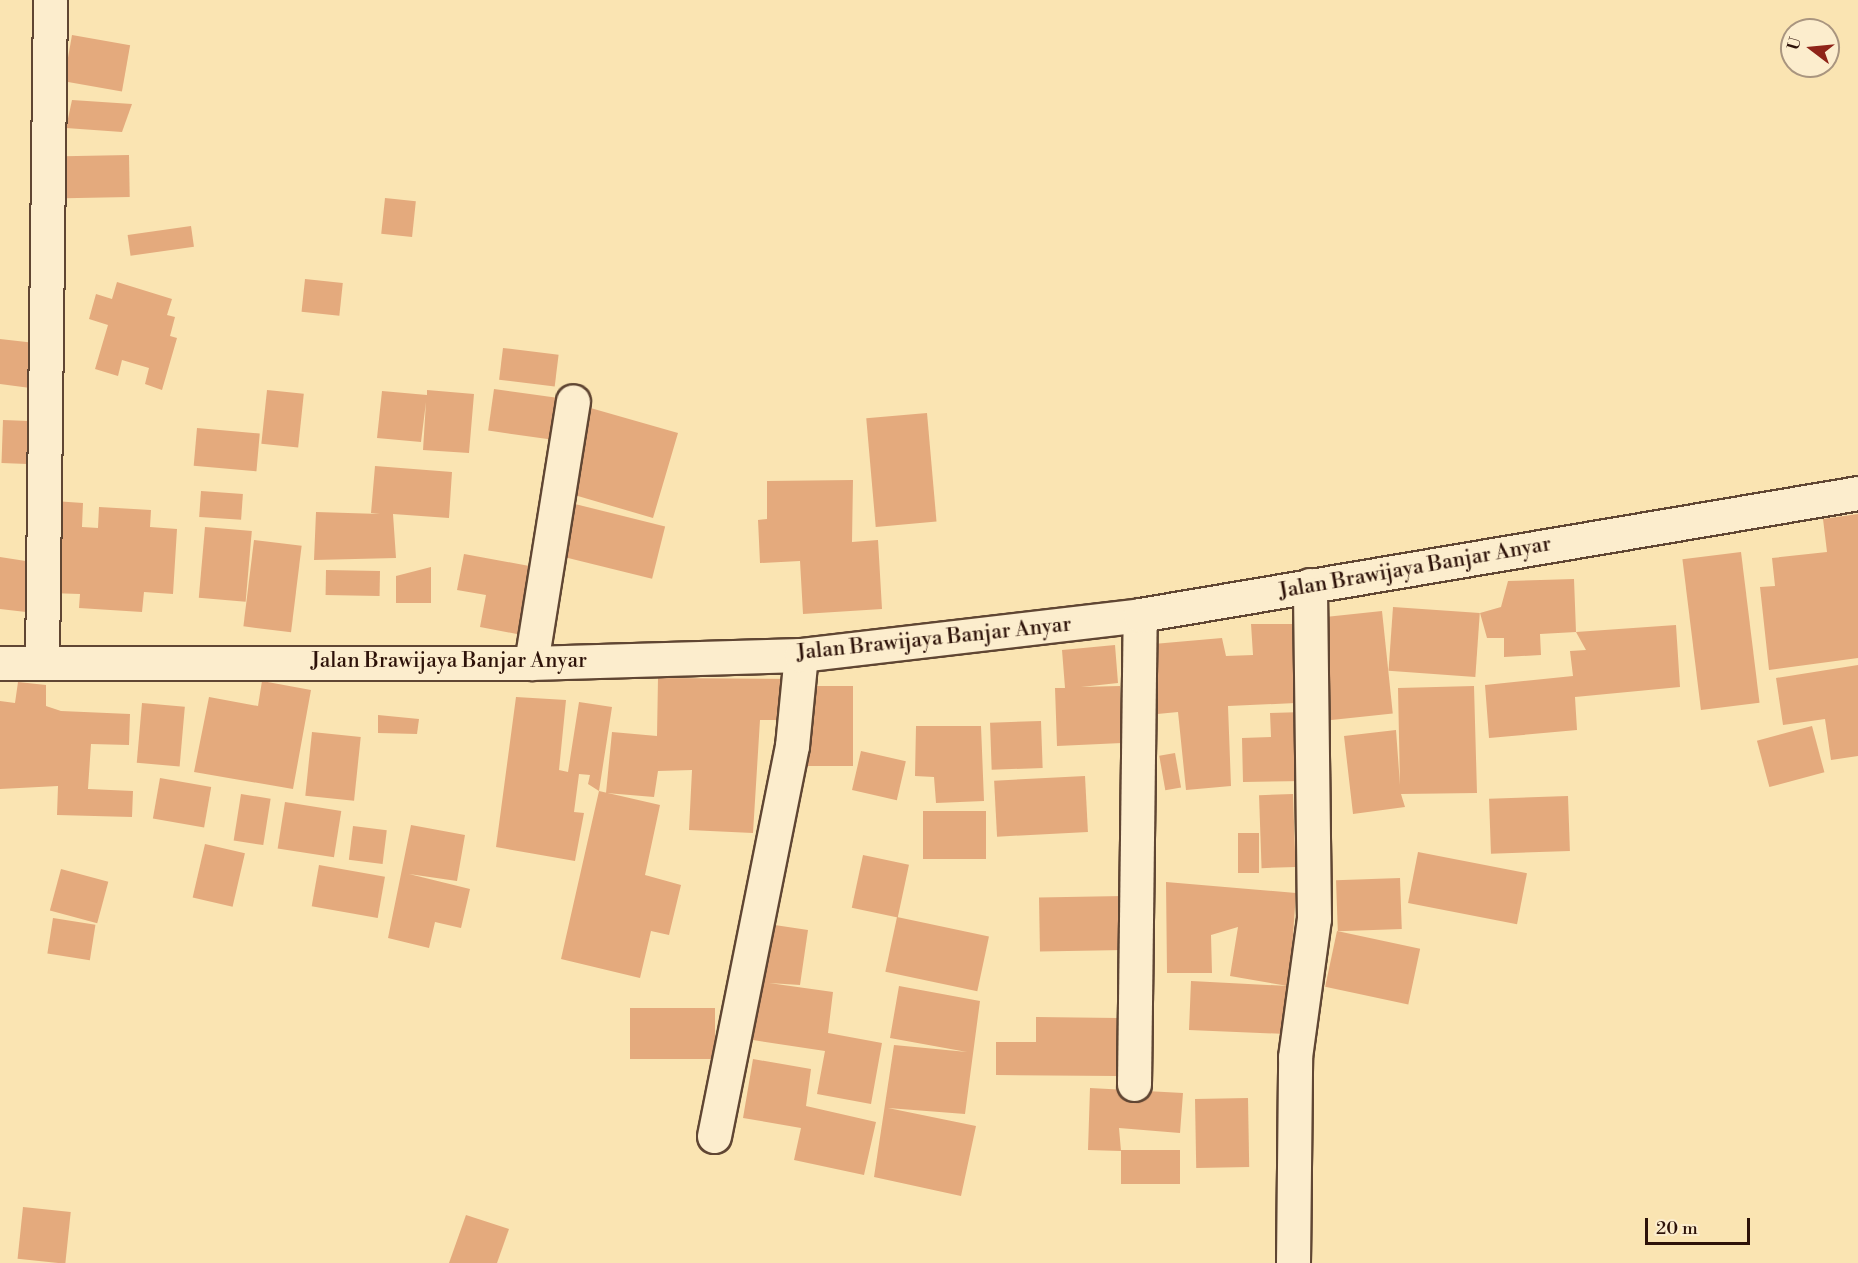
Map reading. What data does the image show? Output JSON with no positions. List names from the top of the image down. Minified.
{"streets":{"street":["Jalan Brawijaya Banjar Anyar"]},"scale_bar":"20 m","north":"left"}
